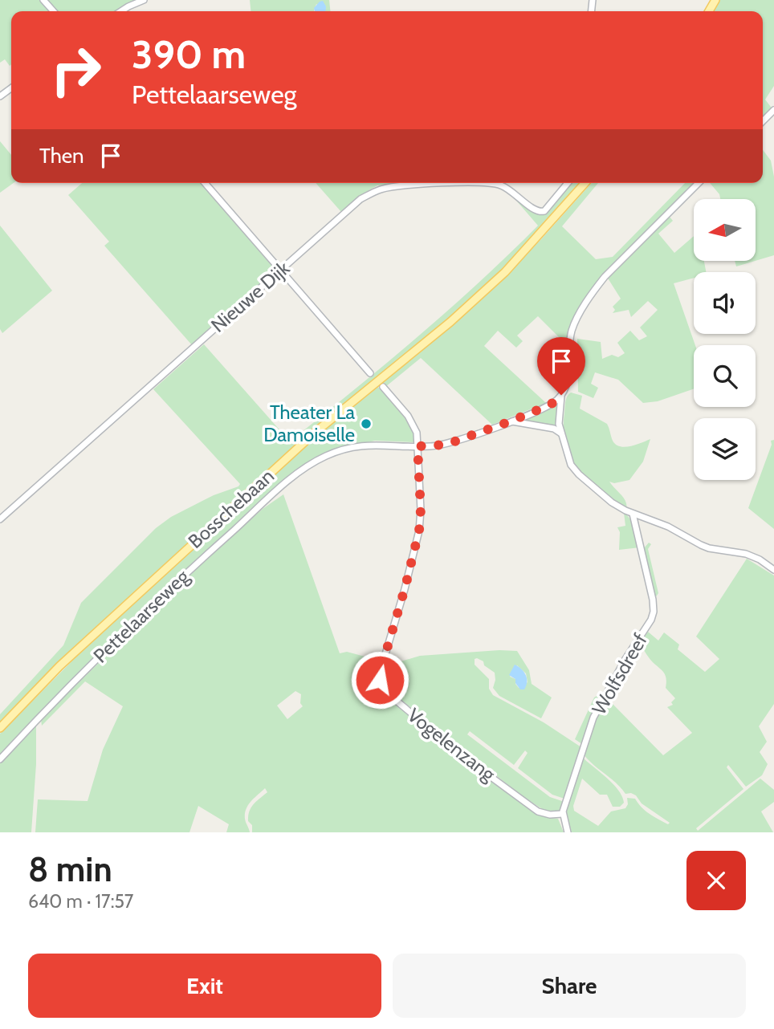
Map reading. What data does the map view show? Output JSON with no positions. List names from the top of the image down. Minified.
{"streets":{"main road":["Bosschebaan"],"street":["Nieuwe Dijk","Pettelaarseweg","Wolfsdreef","Vogelenzang"]},"crossings":[["Pettelaarseweg","Vogelenzang"],["Wolfsdreef","Vogelenzang"]],"places":["Theater La Damoiselle"],"north":"left","page":{"turn":["390 m","Pettelaarseweg"],"then":"Then","heading":["8 min","640 m · 17:57"],"buttons":["Exit","Share"]}}
